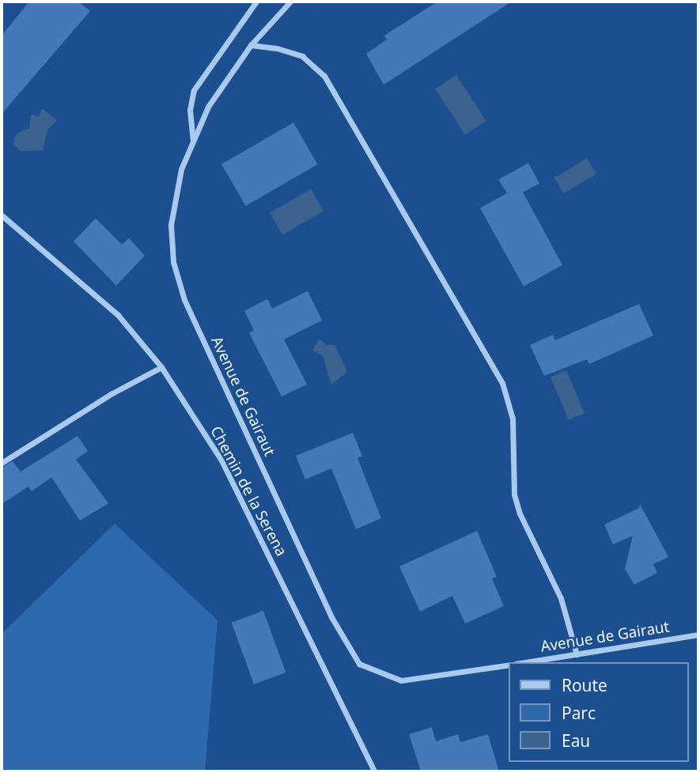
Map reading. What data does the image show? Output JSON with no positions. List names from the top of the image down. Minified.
{"streets":{"street":["Avenue de Gairaut","Chemin de la Serena"]},"legend":["Route","Parc","Eau"]}
